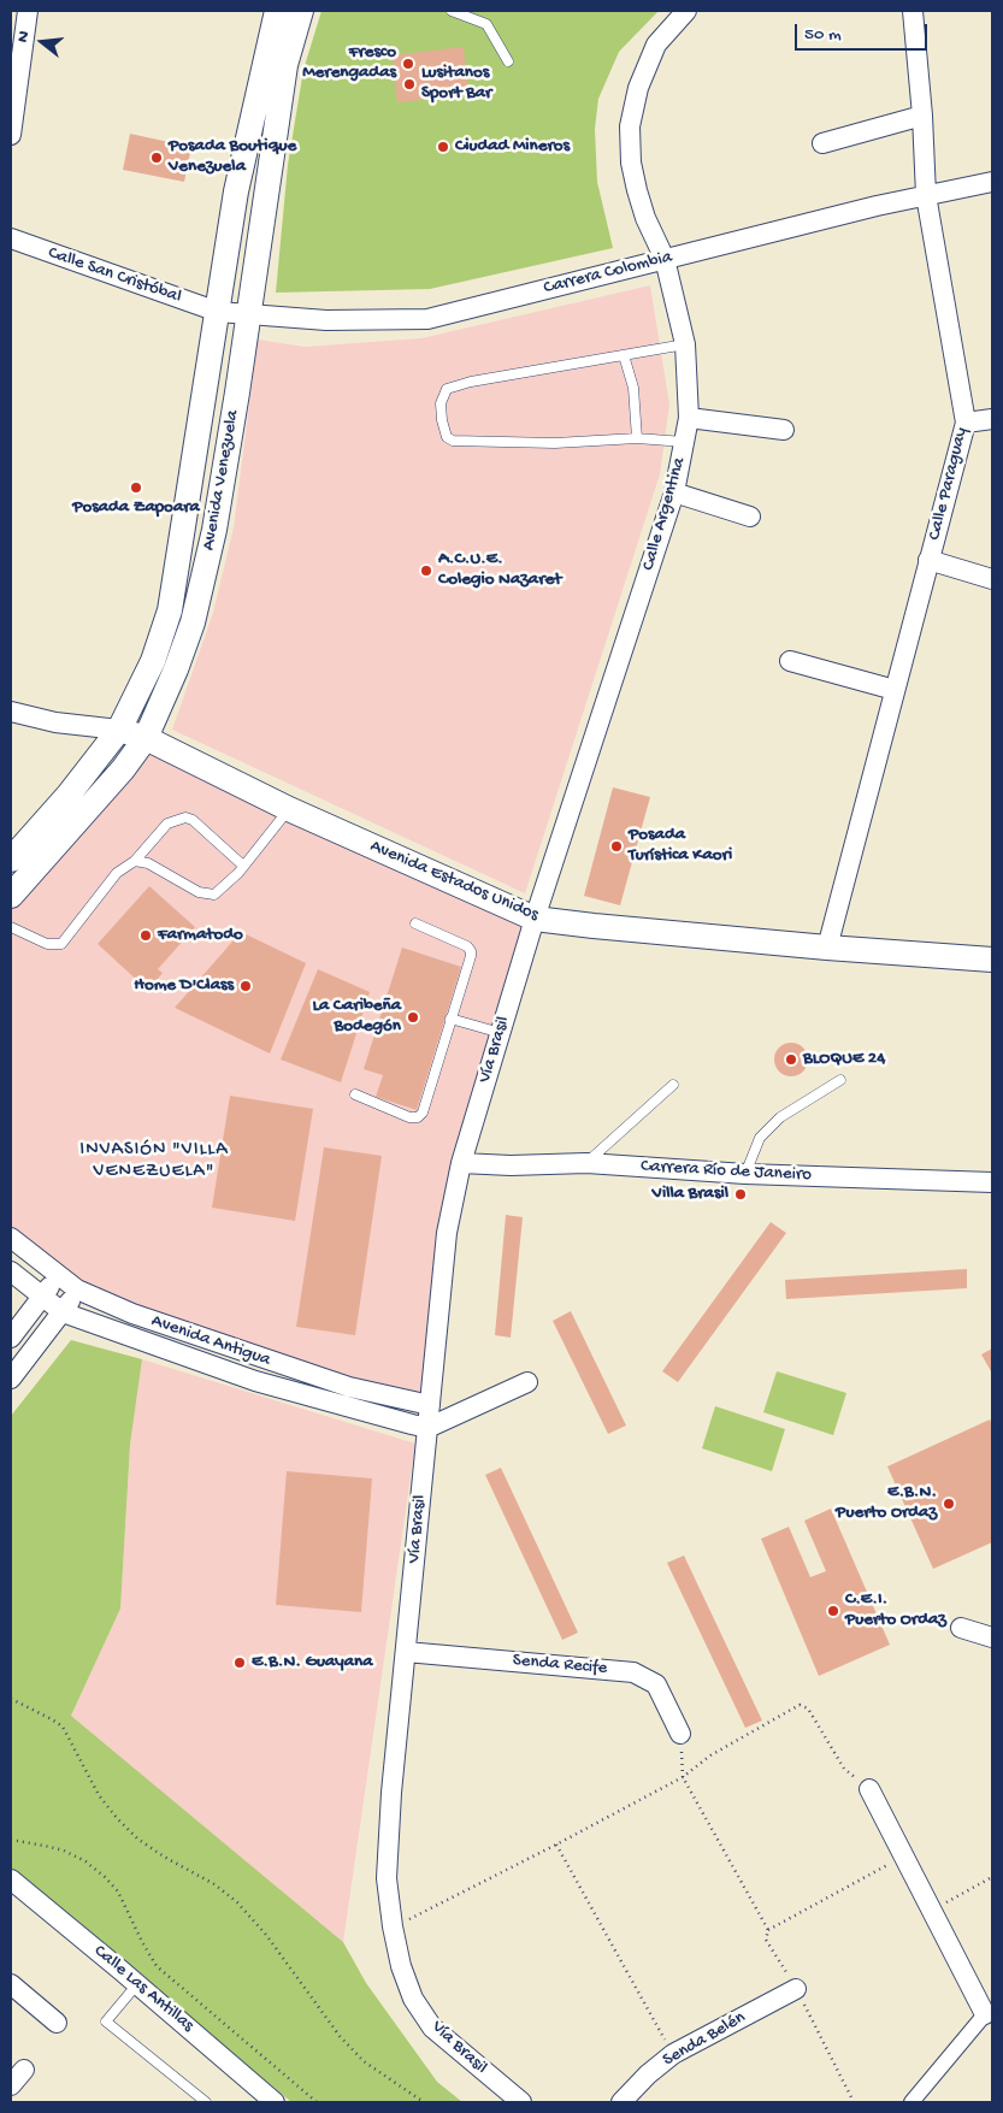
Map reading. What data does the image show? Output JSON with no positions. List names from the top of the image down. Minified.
{"streets":{"street":["Carrera Colombia","Calle San Cristóbal","Avenida Venezuela","Calle Paraguay","Calle Argentina","Avenida Estados Unidos","Vía Brasil","Carrera Río de Janeiro","Avenida Antigua","Senda Recife","Calle Las Antillas","Senda Belén"]},"crossings":[["Carrera Colombia","Calle San Cristóbal"],["Carrera Colombia","Avenida Venezuela"],["Carrera Colombia","Calle Paraguay"],["Carrera Colombia","Calle Argentina"],["Calle San Cristóbal","Avenida Venezuela"],["Avenida Venezuela","Avenida Estados Unidos"],["Calle Paraguay","Avenida Estados Unidos"],["Calle Argentina","Avenida Estados Unidos"],["Calle Argentina","Vía Brasil"],["Avenida Estados Unidos","Vía Brasil"],["Vía Brasil","Carrera Río de Janeiro"],["Vía Brasil","Avenida Antigua"],["Vía Brasil","Senda Recife"]],"districts":["INVASIÓN \"VILLA VENEZUELA\""],"places":["Fresco Merengadas","Lusitanos Sport Bar","Ciudad Mineros","Posada Boutique Venezuela","Posada Zapoara","A.C.U.E. Colegio Nazaret","Posada Turística Kaori","Farmatodo","Home D'Class","La Caribeña Bodegón","BLOQUE 24","Villa Brasil","E.B.N. Puerto Ordaz","C.E.I. Puerto Ordaz","E.B.N. Guayana"],"scale_bar":"50 m","north":"left"}
